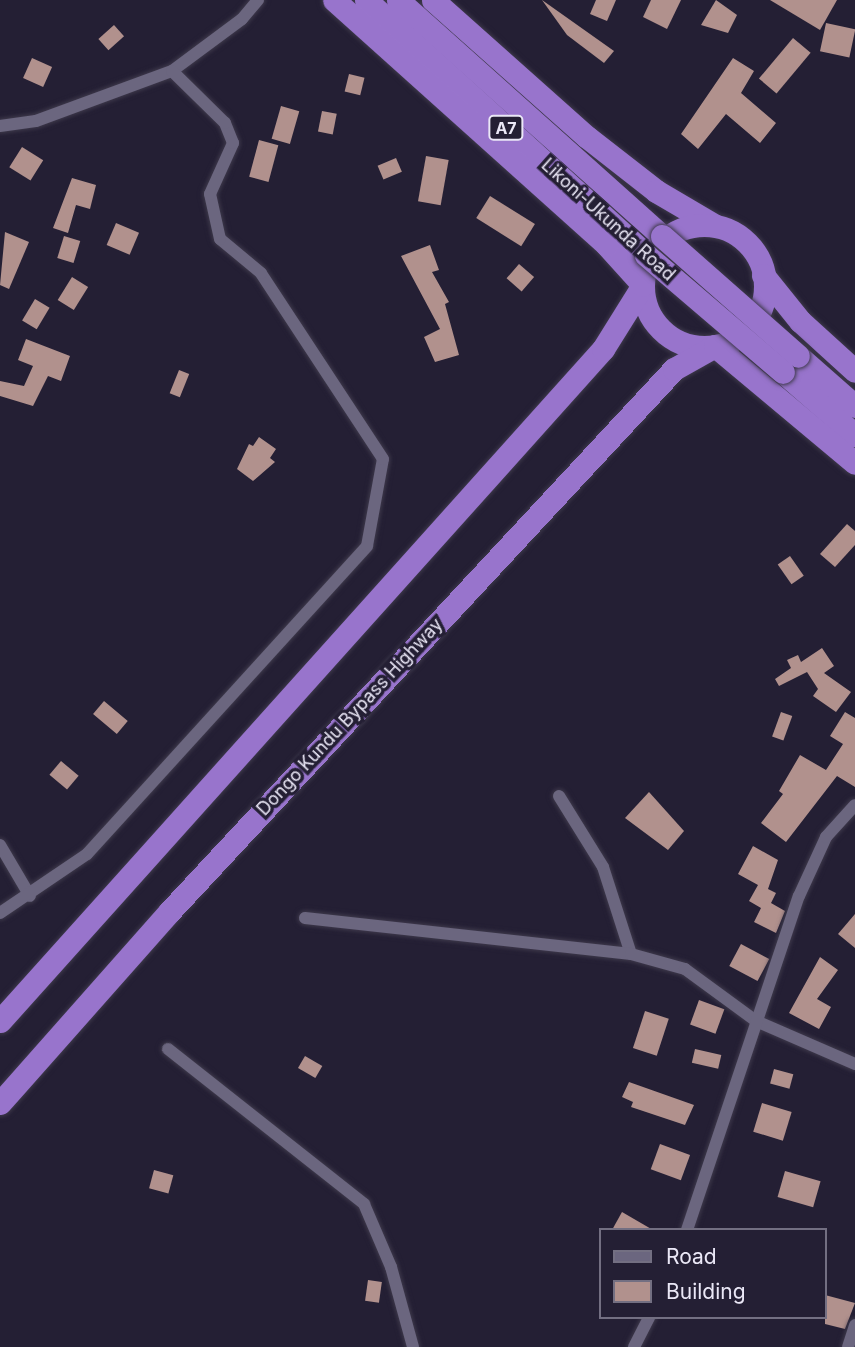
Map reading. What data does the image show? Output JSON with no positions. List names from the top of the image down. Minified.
{"streets":{"highway":["A7","Likoni-Ukunda Road","Dongo Kundu Bypass Highway"]},"legend":["Road","Building"]}
